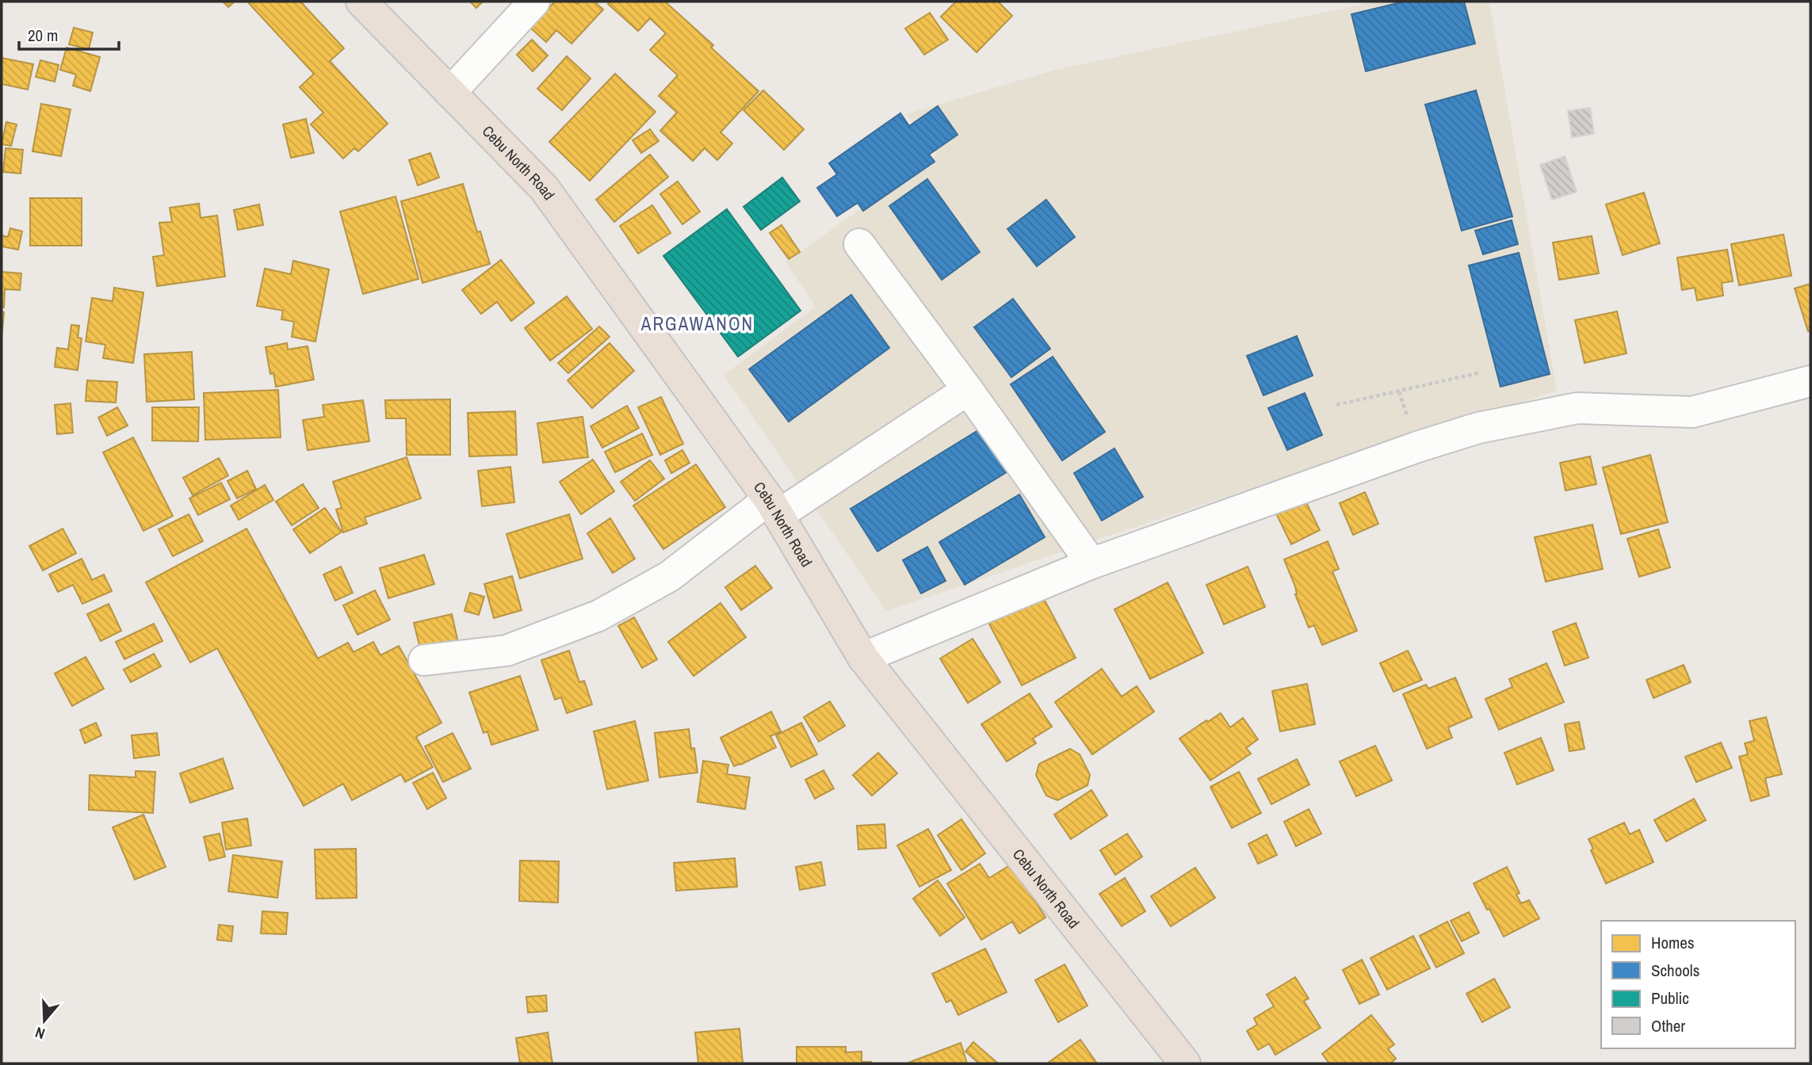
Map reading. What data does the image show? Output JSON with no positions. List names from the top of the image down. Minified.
{"streets":{"highway":["Cebu North Road"]},"districts":["ARGAWANON"],"legend":["Homes","Schools","Public","Other"],"scale_bar":"20 m","north":"bottom"}
